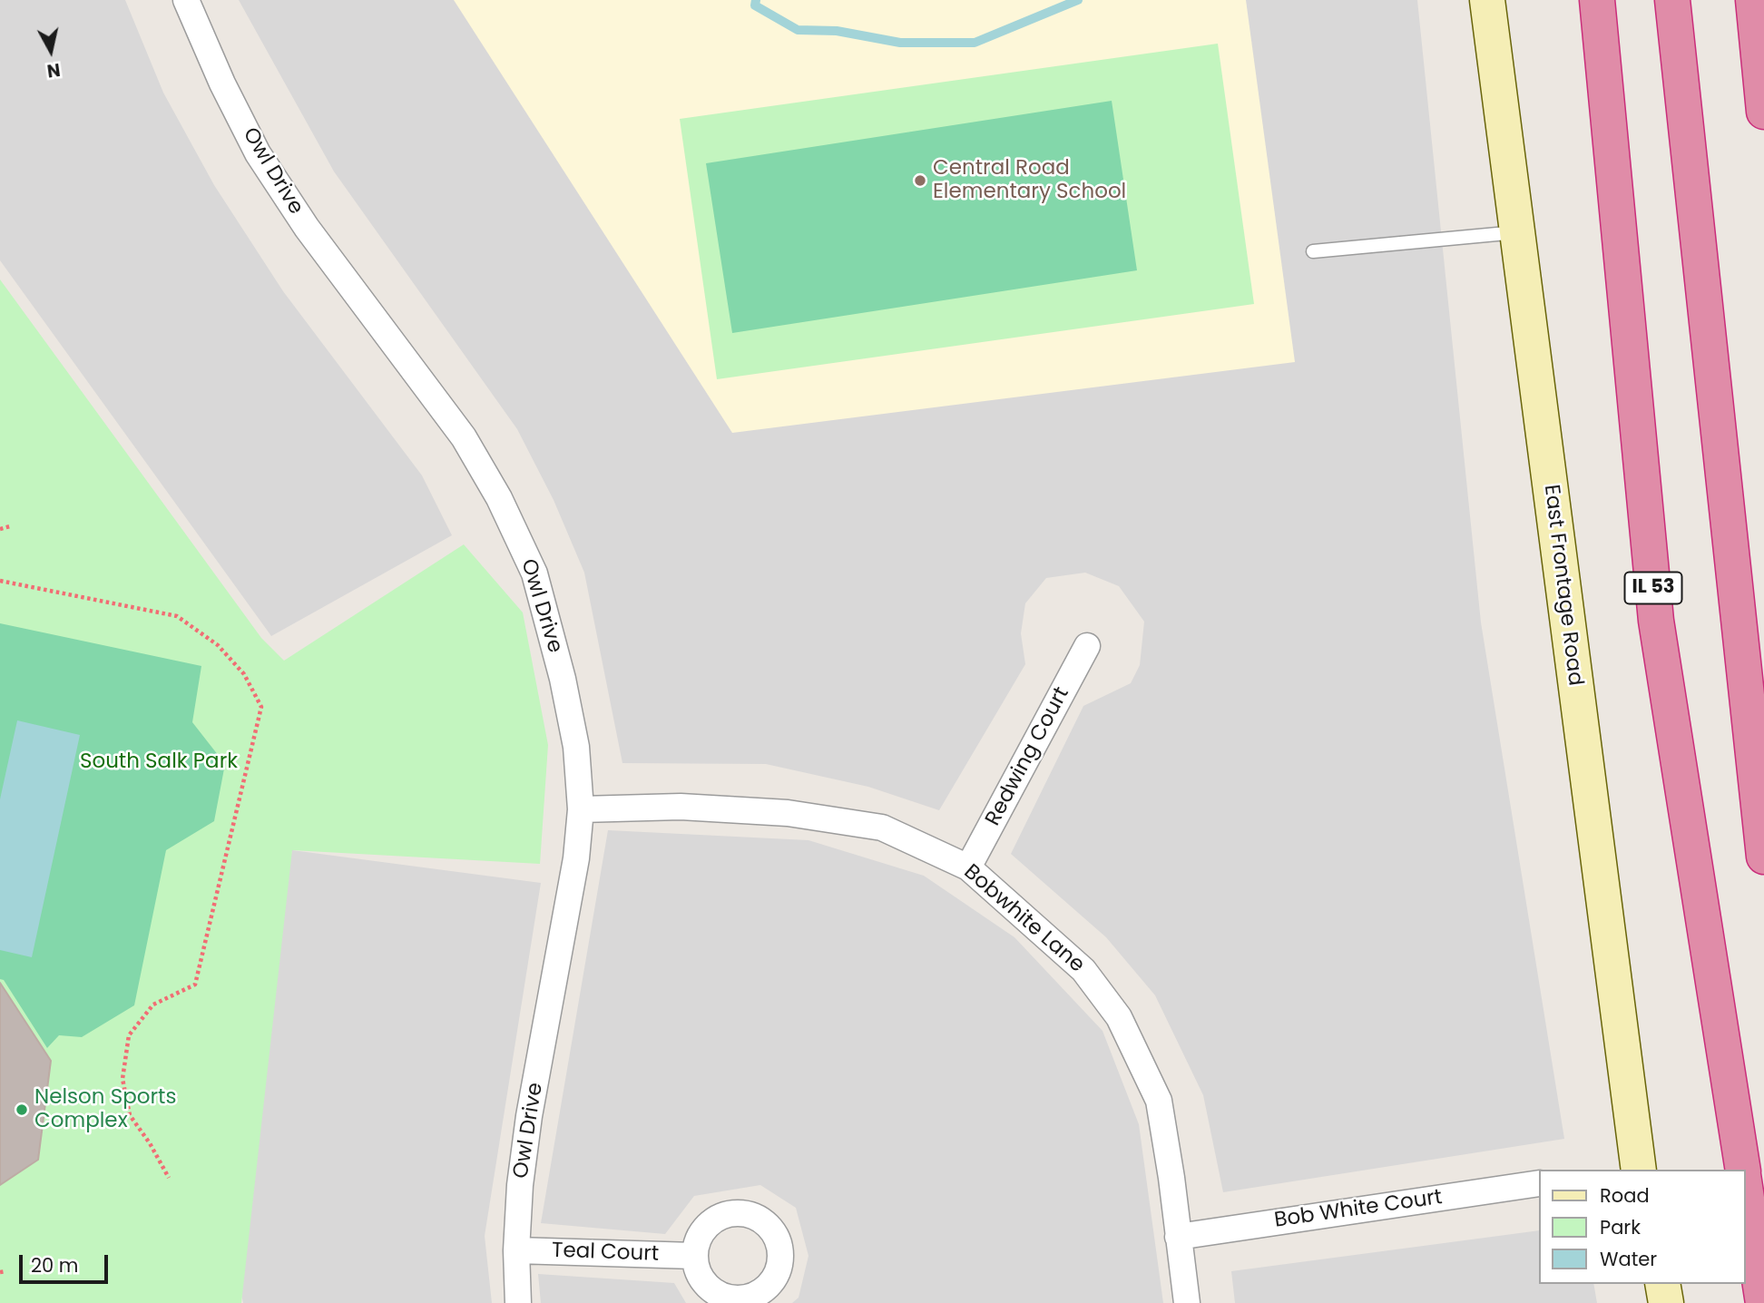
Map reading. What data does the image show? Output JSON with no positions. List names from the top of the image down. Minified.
{"streets":{"highway":["IL 53"],"street":["Owl Drive","East Frontage Road","Redwing Court","Bobwhite Lane","Bob White Court","Teal Court"]},"crossings":[["Owl Drive","Bobwhite Lane"],["Owl Drive","Teal Court"],["Redwing Court","Bobwhite Lane"],["Bobwhite Lane","Bob White Court"]],"parks":["South Salk Park"],"places":["Central Road Elementary School","Nelson Sports Complex"],"legend":["Road","Park","Water"],"scale_bar":"20 m","north":"bottom"}
